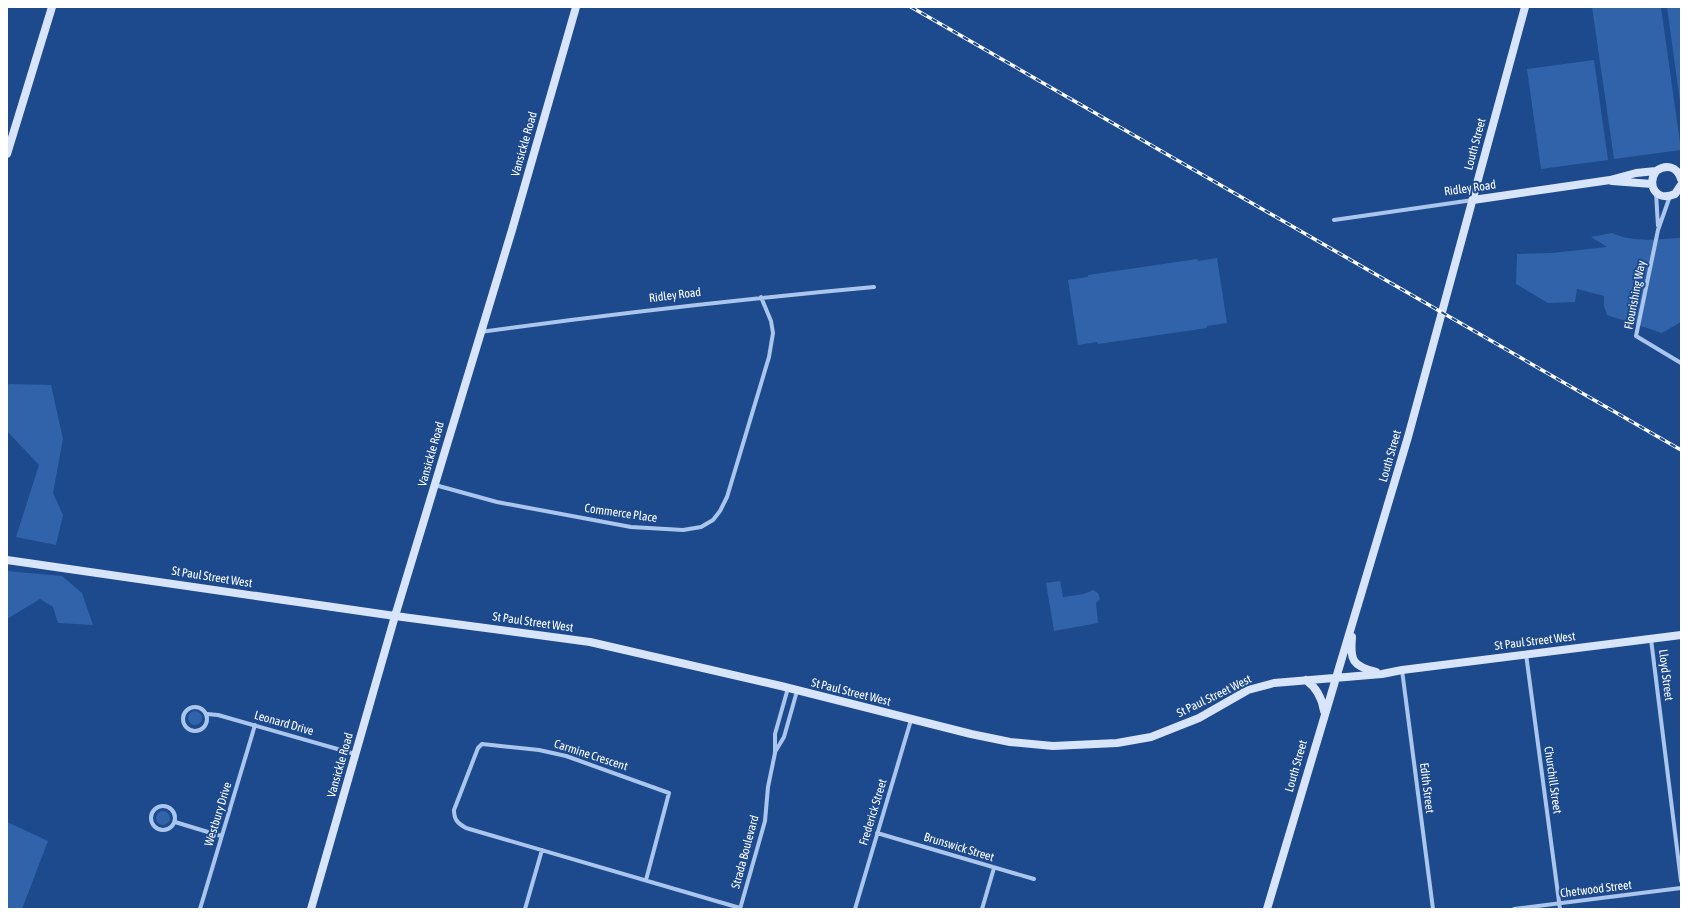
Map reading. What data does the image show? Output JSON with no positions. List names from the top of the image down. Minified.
{"streets":{"main road":["Vansickle Road","Louth Street","Ridley Road","St Paul Street West"],"street":["Flourishing Way","Commerce Place","Lloyd Street","Leonard Drive","Carmine Crescent","Churchill Street","Edith Street","Frederick Street","Westbury Drive","Brunswick Street","Strada Boulevard","Chetwood Street"]},"crossings":[["Vansickle Road","Ridley Road"],["Vansickle Road","Commerce Place"],["Vansickle Road","St Paul Street West"],["Vansickle Road","Leonard Drive"],["Louth Street","Ridley Road"],["Louth Street","St Paul Street West"],["Ridley Road","Commerce Place"],["St Paul Street West","Lloyd Street"],["St Paul Street West","Churchill Street"],["St Paul Street West","Edith Street"],["St Paul Street West","Frederick Street"],["St Paul Street West","Strada Boulevard"],["Leonard Drive","Westbury Drive"],["Carmine Crescent","Strada Boulevard"],["Churchill Street","Chetwood Street"],["Frederick Street","Brunswick Street"]]}
